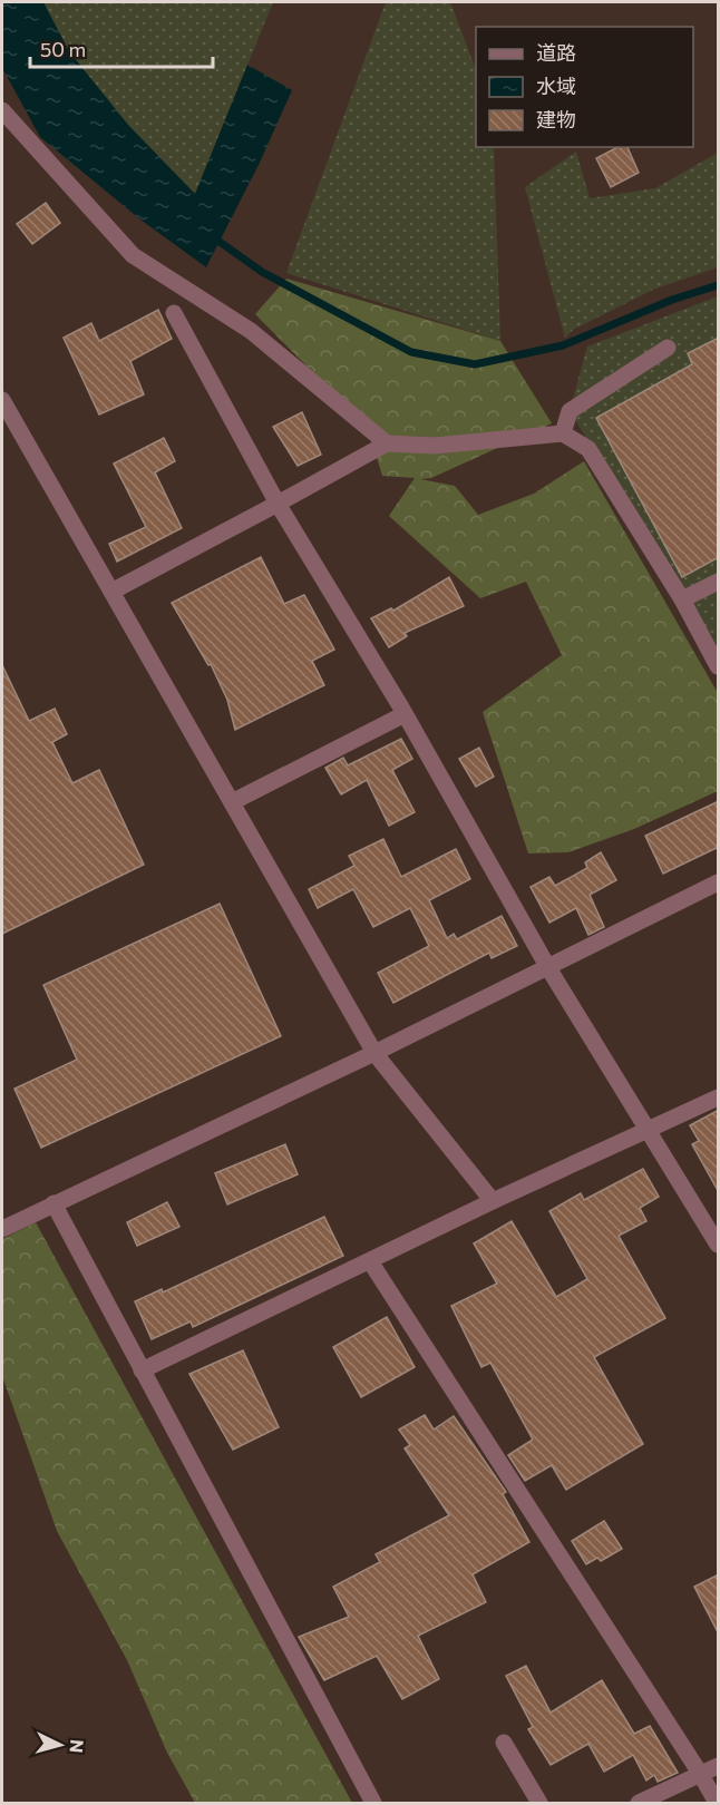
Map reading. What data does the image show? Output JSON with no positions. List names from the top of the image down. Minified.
{"legend":["道路","水域","建物"],"scale_bar":"50 m","north":"right"}
